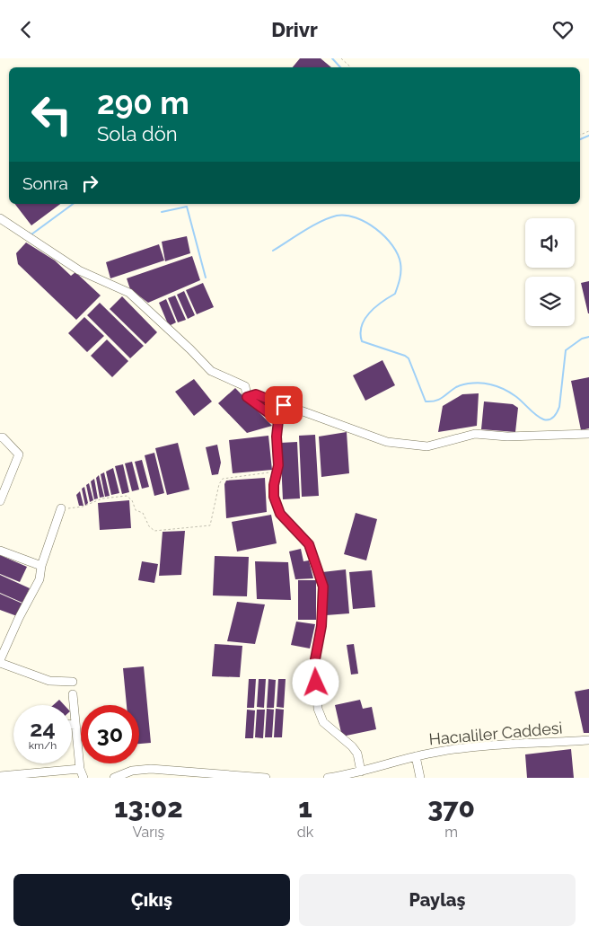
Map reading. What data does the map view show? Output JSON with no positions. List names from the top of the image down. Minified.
{"streets":{"street":["Hacıaliler Caddesi"]},"page":{"header":"Drivr","turn":["290 m","Sola dön"],"then":"Sonra","speed":"24 km/h","limit":"30","eta":["13:02","Varış","1","dk","370","m"],"buttons":["Çıkış","Paylaş"]}}
